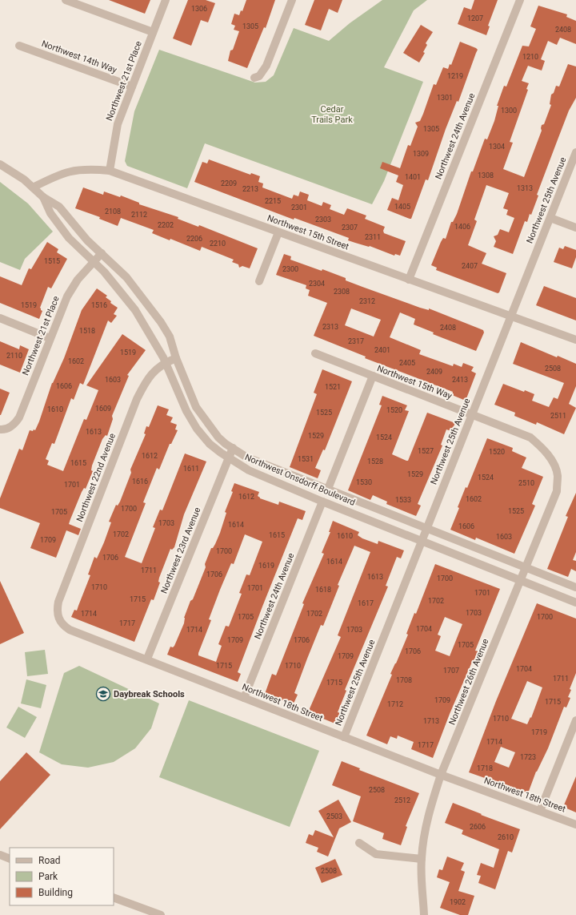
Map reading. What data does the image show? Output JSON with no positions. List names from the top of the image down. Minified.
{"streets":{"street":["Northwest 14th Way","Northwest 21st Place","Northwest 24th Avenue","Northwest 25th Avenue","Northwest 15th Street","Northwest 15th Way","Northwest 22nd Avenue","Northwest Onsdorff Boulevard","Northwest 23rd Avenue","Northwest 26th Avenue","Northwest 18th Street"]},"crossings":[["Northwest 14th Way","Northwest 21st Place"],["Northwest 21st Place","Northwest 15th Street"],["Northwest 21st Place","Northwest Onsdorff Boulevard"],["Northwest 24th Avenue","Northwest 15th Street"],["Northwest 24th Avenue","Northwest Onsdorff Boulevard"],["Northwest 24th Avenue","Northwest 18th Street"],["Northwest 25th Avenue","Northwest 15th Street"],["Northwest 25th Avenue","Northwest 15th Way"],["Northwest 25th Avenue","Northwest Onsdorff Boulevard"],["Northwest 25th Avenue","Northwest 18th Street"],["Northwest 15th Street","Northwest Onsdorff Boulevard"],["Northwest 15th Way","Northwest 26th Avenue"],["Northwest 22nd Avenue","Northwest Onsdorff Boulevard"],["Northwest 22nd Avenue","Northwest 18th Street"],["Northwest Onsdorff Boulevard","Northwest 23rd Avenue"],["Northwest Onsdorff Boulevard","Northwest 26th Avenue"],["Northwest 23rd Avenue","Northwest 18th Street"],["Northwest 26th Avenue","Northwest 18th Street"]],"parks":["Cedar Trails Park"],"places":{"school or university":["Daybreak Schools"]},"house_numbers":["1306","1207","1305","2408","1210","1219","1301","1300","1305","1304","1309","1308","1401","2209","1313","2213","2215","1405","2301","2108","2112","2303","2202","1406","2307","2311","2206","2210","1515","2407","2300","2304","2308","2312","1519","1516","2313","2408","1518","2317","2401","1519","2110","1602","2405","2508","2409","1603","2413","1606","1521","1609","1610","1520","1525","2511","1613","1529","1524","1527","1520","1612","1531","1528","1615","1611","1529","1524","1616","1530","2510","1701","1612","1602","1533","1700","1525","1705","1703","1614","1606","1702","1615","1610","1603","1709","1700","1706","1614","1619","1711","1706","1613","1700","1710","1701","1618","1701","1715","1702","1617","1703","1714","1702","1705","1700","1717","1704","1714","1703","1709","1706","1705","1706","1709","1715","1710","1704","1707","1711","1708","1715","1709","1715","1712","1710","1713","1719","1714","1717","1723","1718","2508","2512","2503","2606","2610","2508","1902"],"legend":["Road","Park","Building"]}
